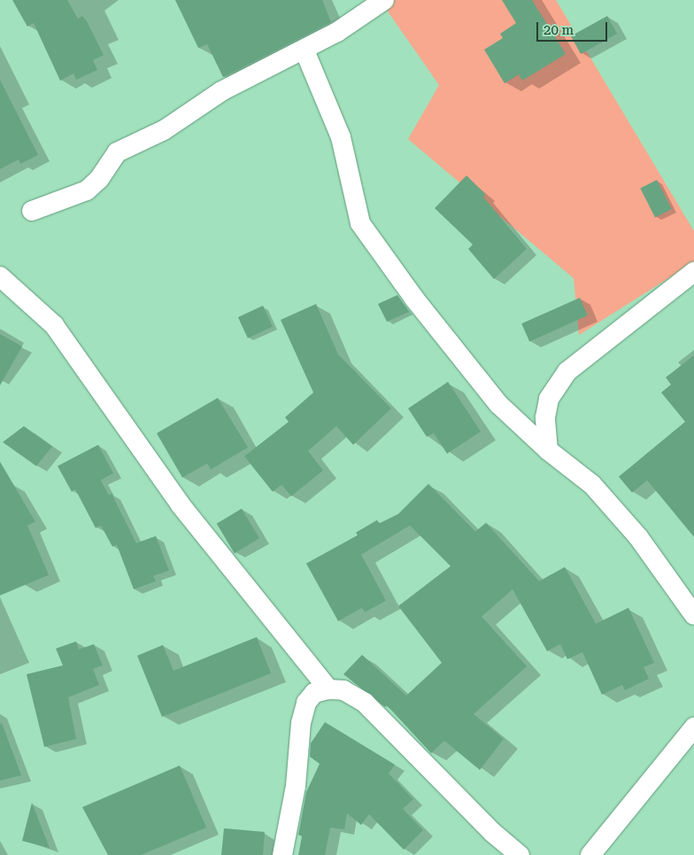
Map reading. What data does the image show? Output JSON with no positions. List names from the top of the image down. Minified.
{"scale_bar":"20 m"}
